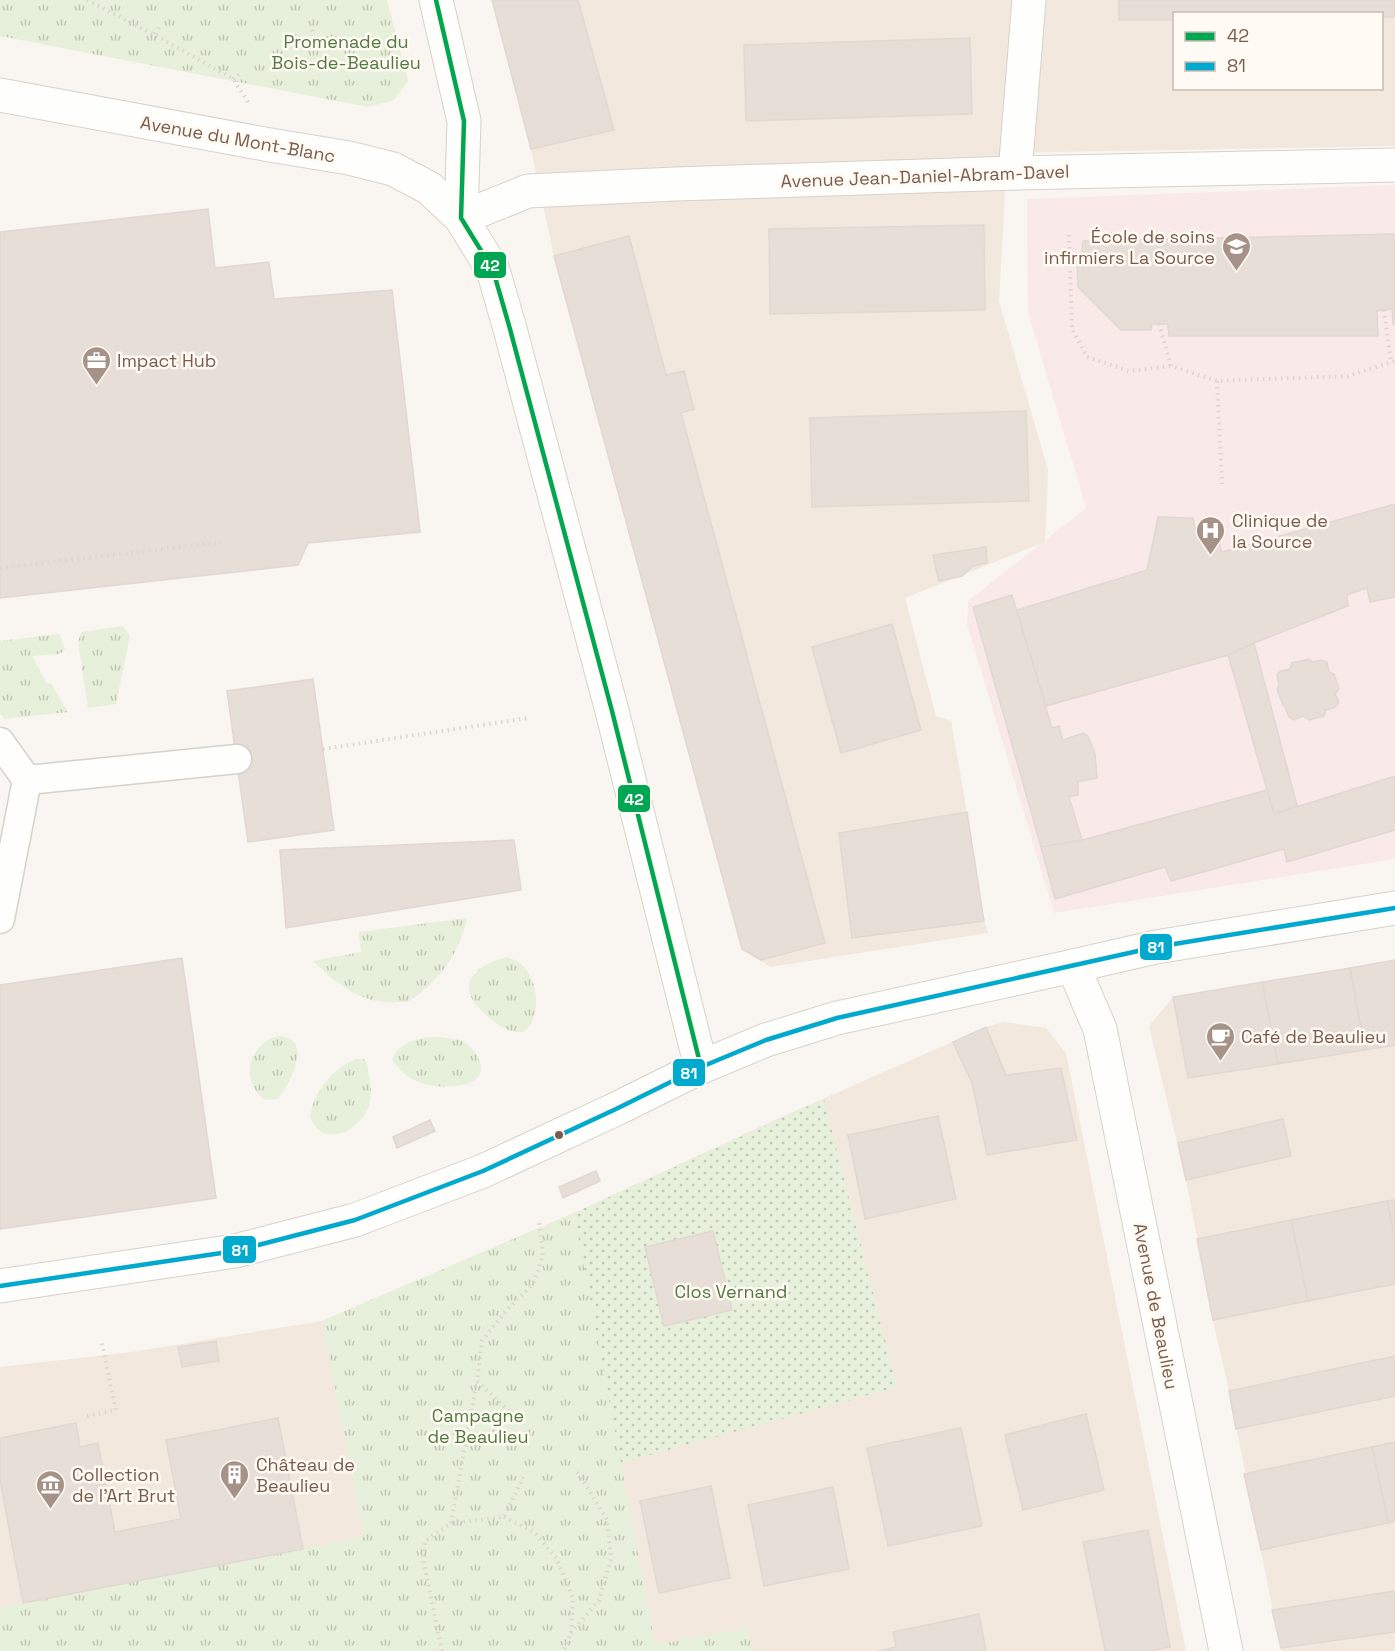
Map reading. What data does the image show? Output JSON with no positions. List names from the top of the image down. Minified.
{"streets":{"main road":["Avenue du Mont-Blanc","Avenue Jean-Daniel-Abram-Davel","Avenue de Beaulieu"]},"crossings":[["Avenue du Mont-Blanc","Avenue Jean-Daniel-Abram-Davel"]],"parks":["Promenade du Bois-de-Beaulieu","Clos Vernand","Campagne de Beaulieu"],"places":{"school or university":["École de soins infirmiers La Source"],"office":["Impact Hub"],"hospital":["Clinique de la Source"],"cafe":["Café de Beaulieu"],"building":["Château de Beaulieu"],"museum":["Collection de l’Art Brut"]},"lines":["transit line 42","transit line 81"],"legend":["42","81"]}
